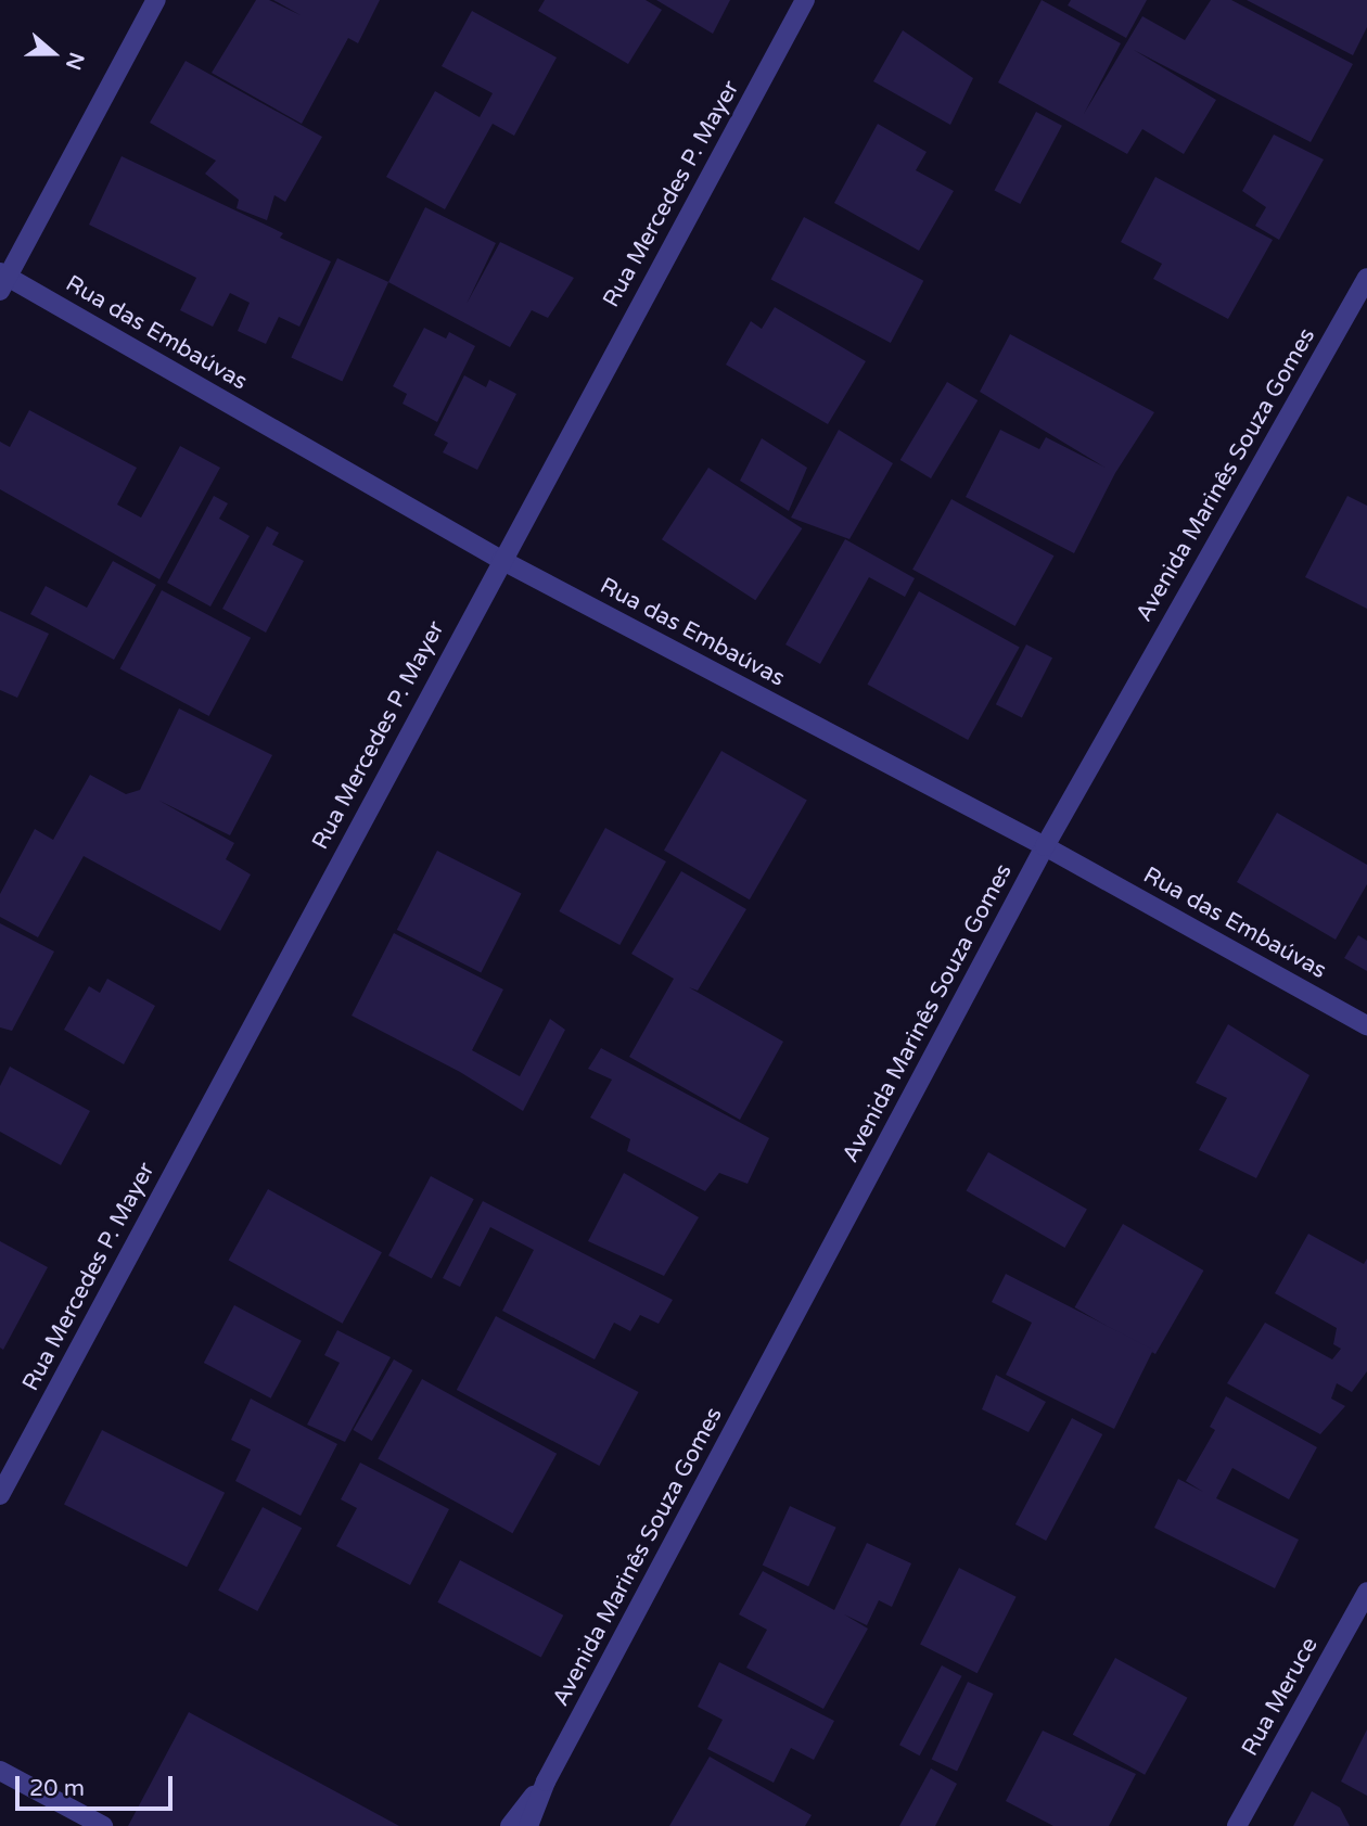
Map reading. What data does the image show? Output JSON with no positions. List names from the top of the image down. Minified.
{"streets":{"street":["Rua Mercedes P. Mayer","Rua das Embaúvas","Avenida Marinês Souza Gomes","Rua Meruce"]},"crossings":[["Rua Mercedes P. Mayer","Rua das Embaúvas"],["Rua das Embaúvas","Avenida Marinês Souza Gomes"]],"scale_bar":"20 m","north":"right"}
